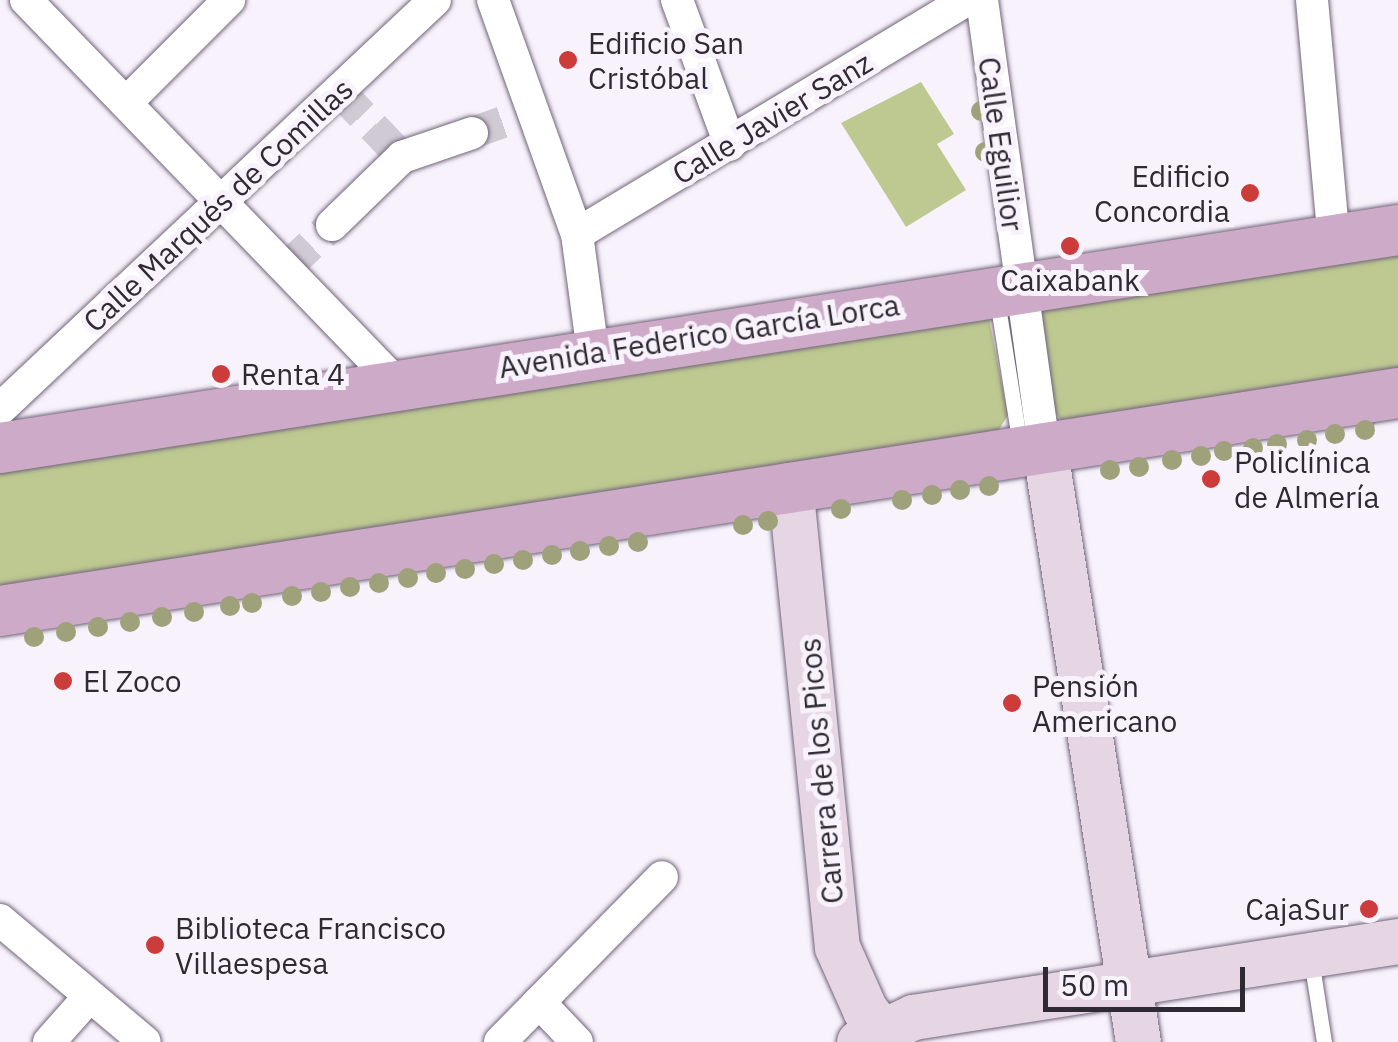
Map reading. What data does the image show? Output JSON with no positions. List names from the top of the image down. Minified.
{"streets":{"main road":["Avenida Federico García Lorca"],"street":["Calle Javier Sanz","Calle Eguilior","Calle Marqués de Comillas","Carrera de los Picos"]},"crossings":[["Calle Javier Sanz","Calle Eguilior"],["Calle Eguilior","Avenida Federico García Lorca"]],"places":["Edificio San Cristóbal","Edificio Concordia","Caixabank","Renta 4","Policlínica de Almería","El Zoco","Pensión Americano","CajaSur","Biblioteca Francisco Villaespesa"],"scale_bar":"50 m"}
